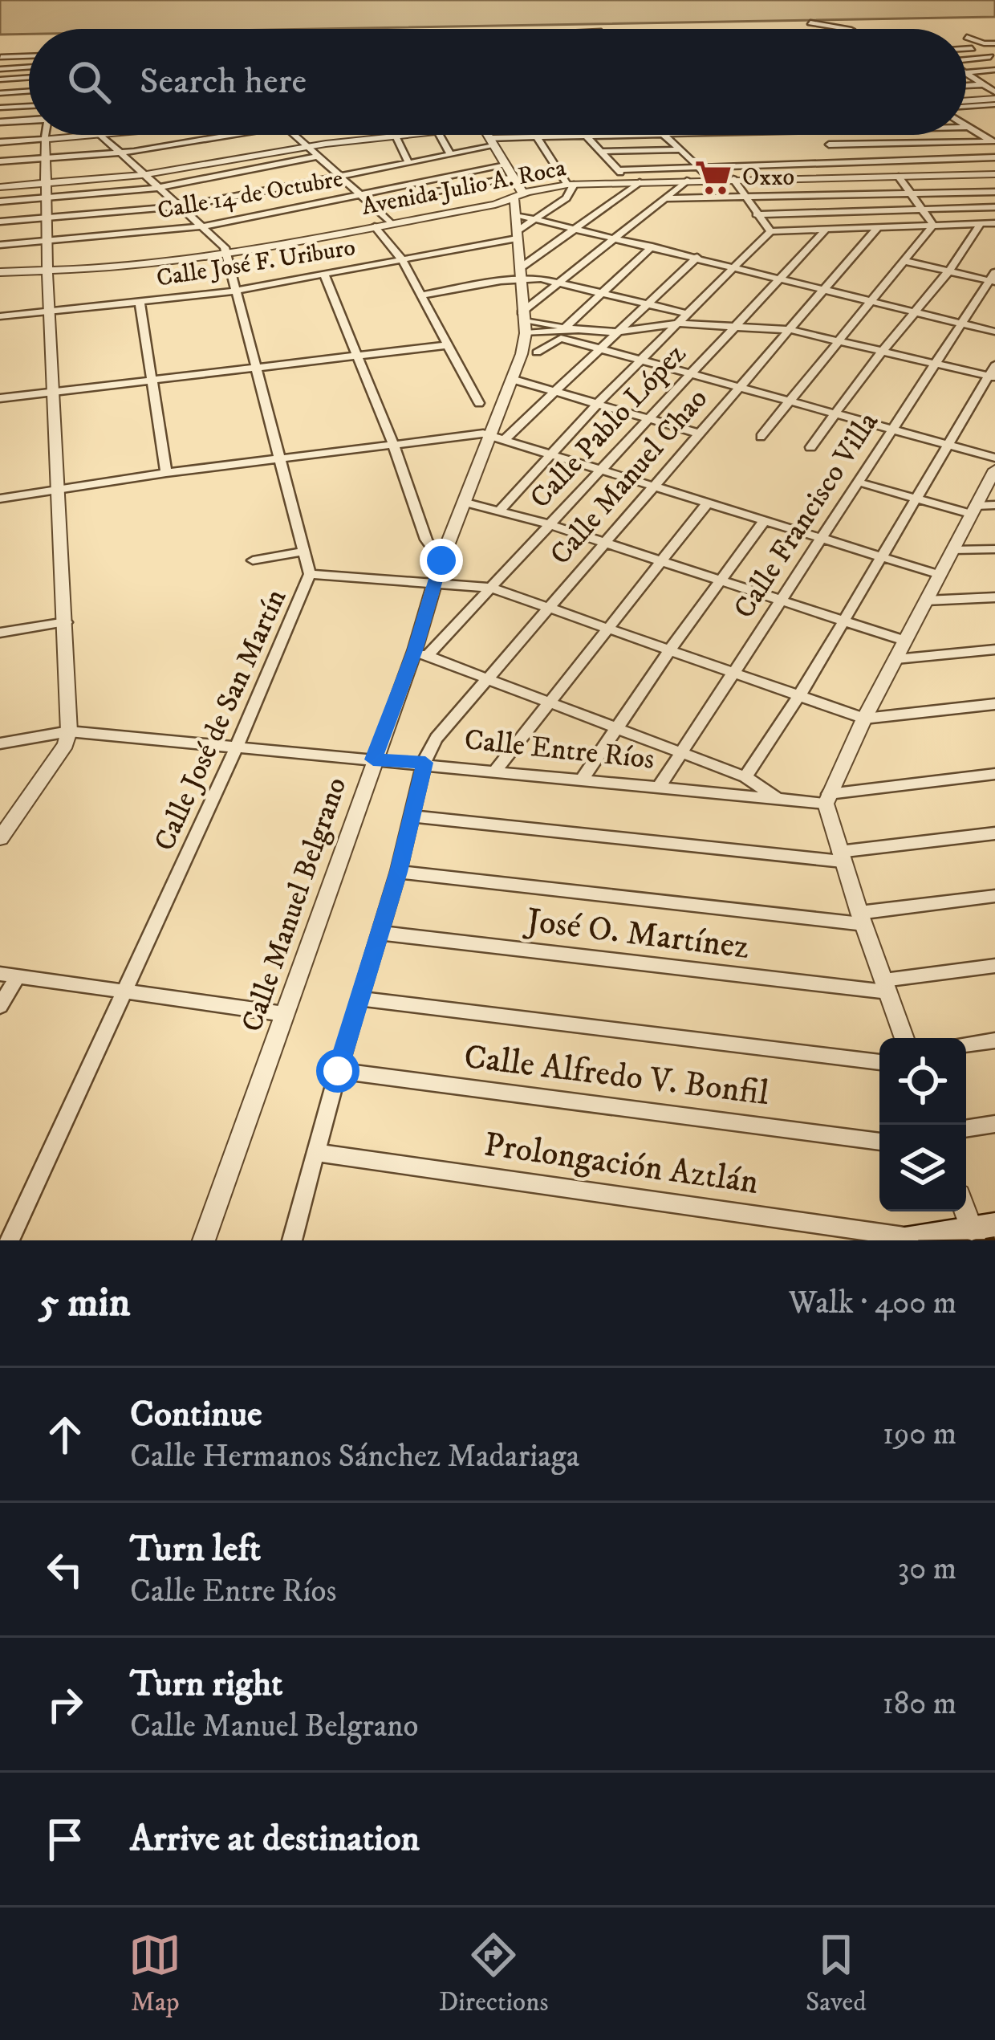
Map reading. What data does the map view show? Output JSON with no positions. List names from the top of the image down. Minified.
{"streets":{"street":["Avenida Julio A. Roca","Calle 14 de Octubre","Calle José F. Uriburo","Calle Pablo López","Calle Manuel Chao","Calle Francisco Villa","Calle José de San Martín","Calle Entre Ríos","Calle Manuel Belgrano","José O. Martínez","Calle Alfredo V. Bonfil","Prolongación Aztlán"]},"crossings":[["Avenida Julio A. Roca","Calle José F. Uriburo"],["Avenida Julio A. Roca","Calle José de San Martín"],["Avenida Julio A. Roca","Calle Manuel Belgrano"],["Calle 14 de Octubre","Calle José de San Martín"],["Calle 14 de Octubre","Calle Manuel Belgrano"],["Calle José F. Uriburo","Calle José de San Martín"],["Calle José F. Uriburo","Calle Manuel Belgrano"],["Calle Pablo López","Calle Manuel Belgrano"],["Calle Manuel Chao","Calle Entre Ríos"],["Calle Manuel Chao","José O. Martínez"],["Calle Manuel Chao","Calle Alfredo V. Bonfil"],["Calle Manuel Chao","Prolongación Aztlán"],["Calle Francisco Villa","Calle Entre Ríos"],["Calle José de San Martín","Calle Entre Ríos"],["Calle Entre Ríos","Calle Manuel Belgrano"]],"places":{"supermarket":["Oxxo"]},"page":{"search":"Search here","heading":["5 min","Walk · 400 m"],"list":[["Continue","Calle Hermanos Sánchez Madariaga","190 m"],["Turn left","Calle Entre Ríos","30 m"],["Turn right","Calle Manuel Belgrano","180 m"],"Arrive at destination"],"nav":["Map","Directions","Saved"]}}
